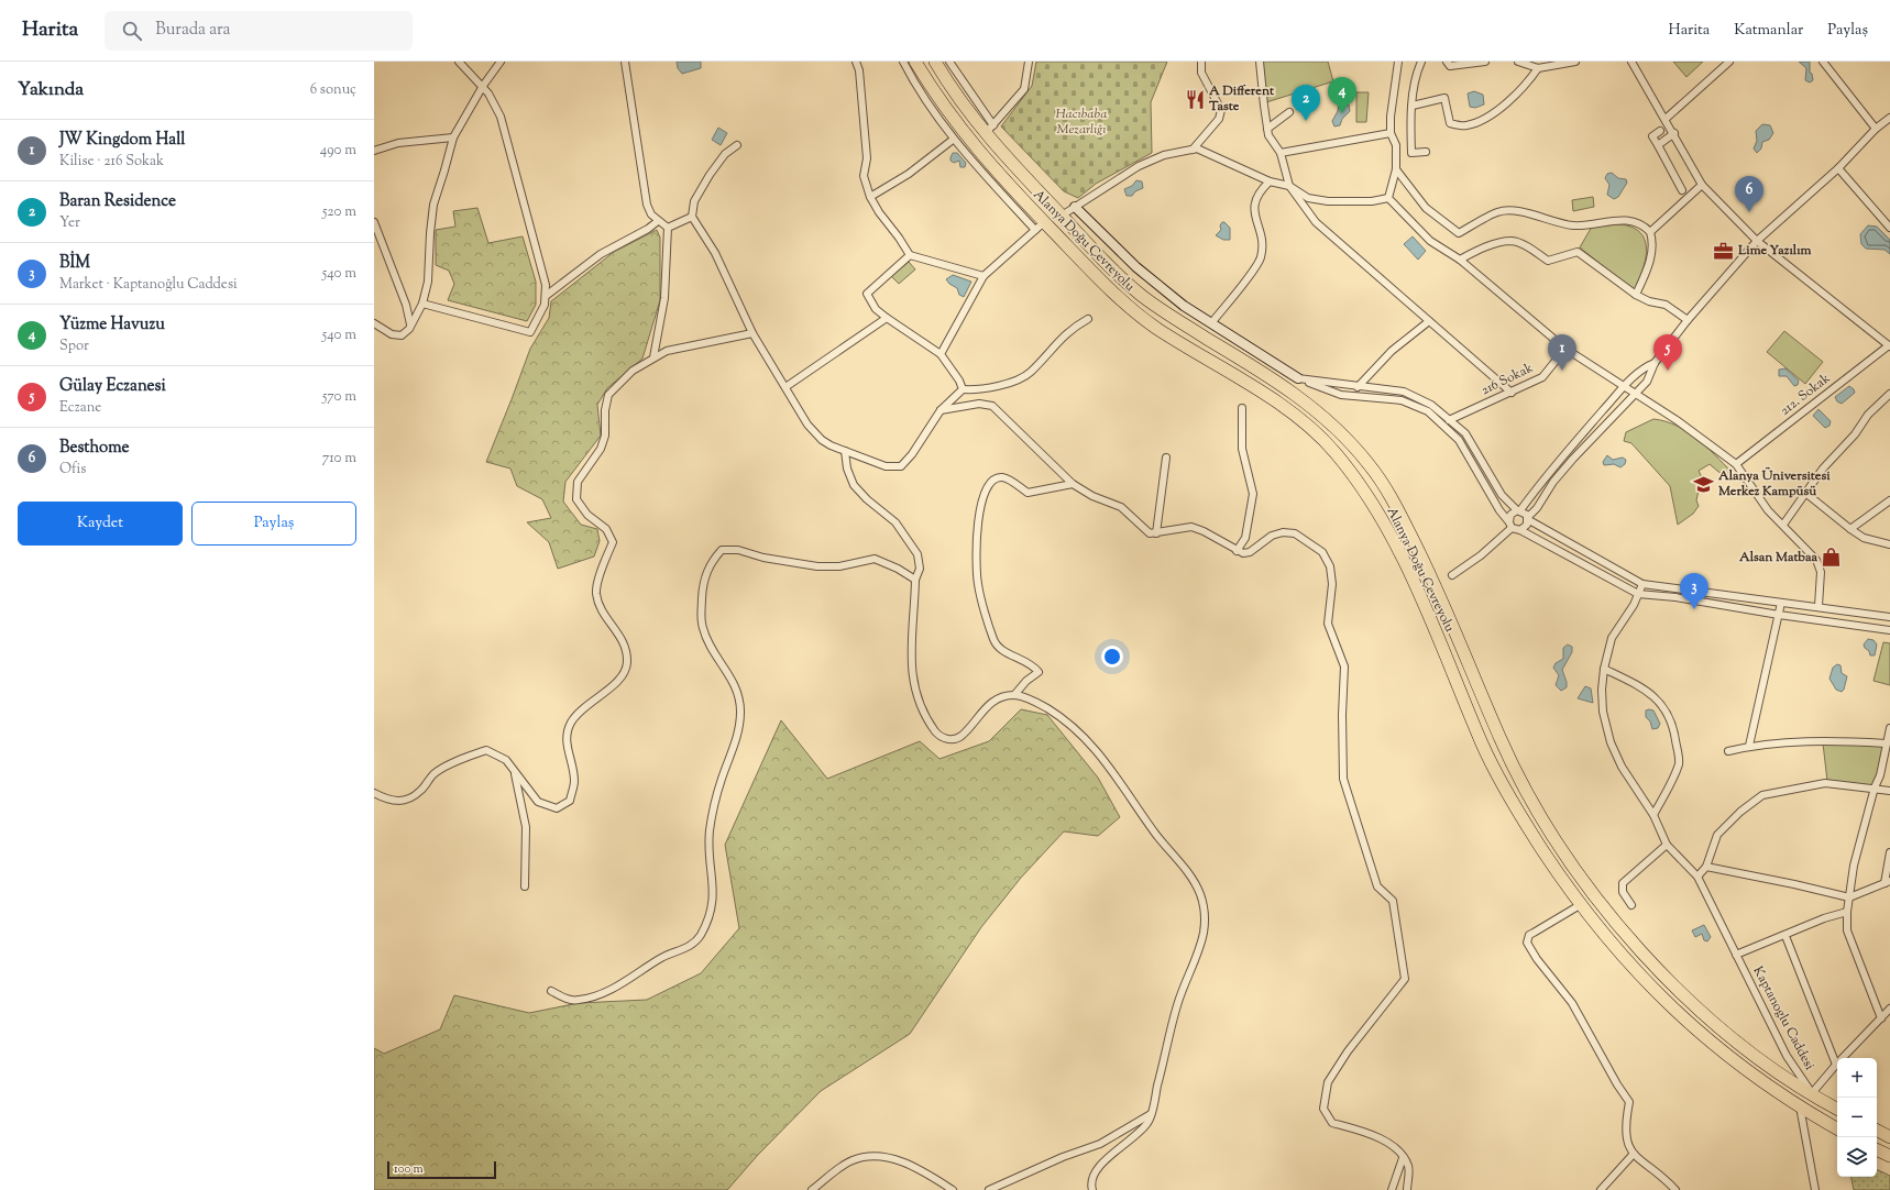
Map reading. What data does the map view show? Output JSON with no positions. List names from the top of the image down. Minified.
{"streets":{"highway":["Alanya Doğu Çevreyolu"],"street":["216 Sokak","212. Sokak","Kaptanoglu Caddesi"]},"crossings":[["Alanya Doğu Çevreyolu","Kaptanoglu Caddesi"]],"parks":["Hacıbaba Mezarlığı"],"places":{"restaurant":["A Different Taste"],"office":["Lime Yazılım"],"school or university":["Alanya Üniversitesi Merkez Kampüsü"],"shop":["Alsan Matbaa"]},"scale_bar":"100 m","page":{"header":"Harita","search":"Burada ara","nav":["Harita","Katmanlar","Paylaş"],"heading":["Yakında","6 sonuç"],"pins":["4","2","6","1","5","3"],"list":[{"mark":"1","name":"JW Kingdom Hall","note":"Kilise · 216 Sokak","value":"490 m"},{"mark":"2","name":"Baran Residence","note":"Yer","value":"520 m"},{"mark":"3","name":"BİM","note":"Market · Kaptanoğlu Caddesi","value":"540 m"},{"mark":"4","name":"Yüzme Havuzu","note":"Spor","value":"540 m"},{"mark":"5","name":"Gülay Eczanesi","note":"Eczane","value":"570 m"},{"mark":"6","name":"Besthome","note":"Ofis","value":"710 m"}],"buttons":["Kaydet","Paylaş"],"map_buttons":["+","−"],"scale":"100 m"}}
